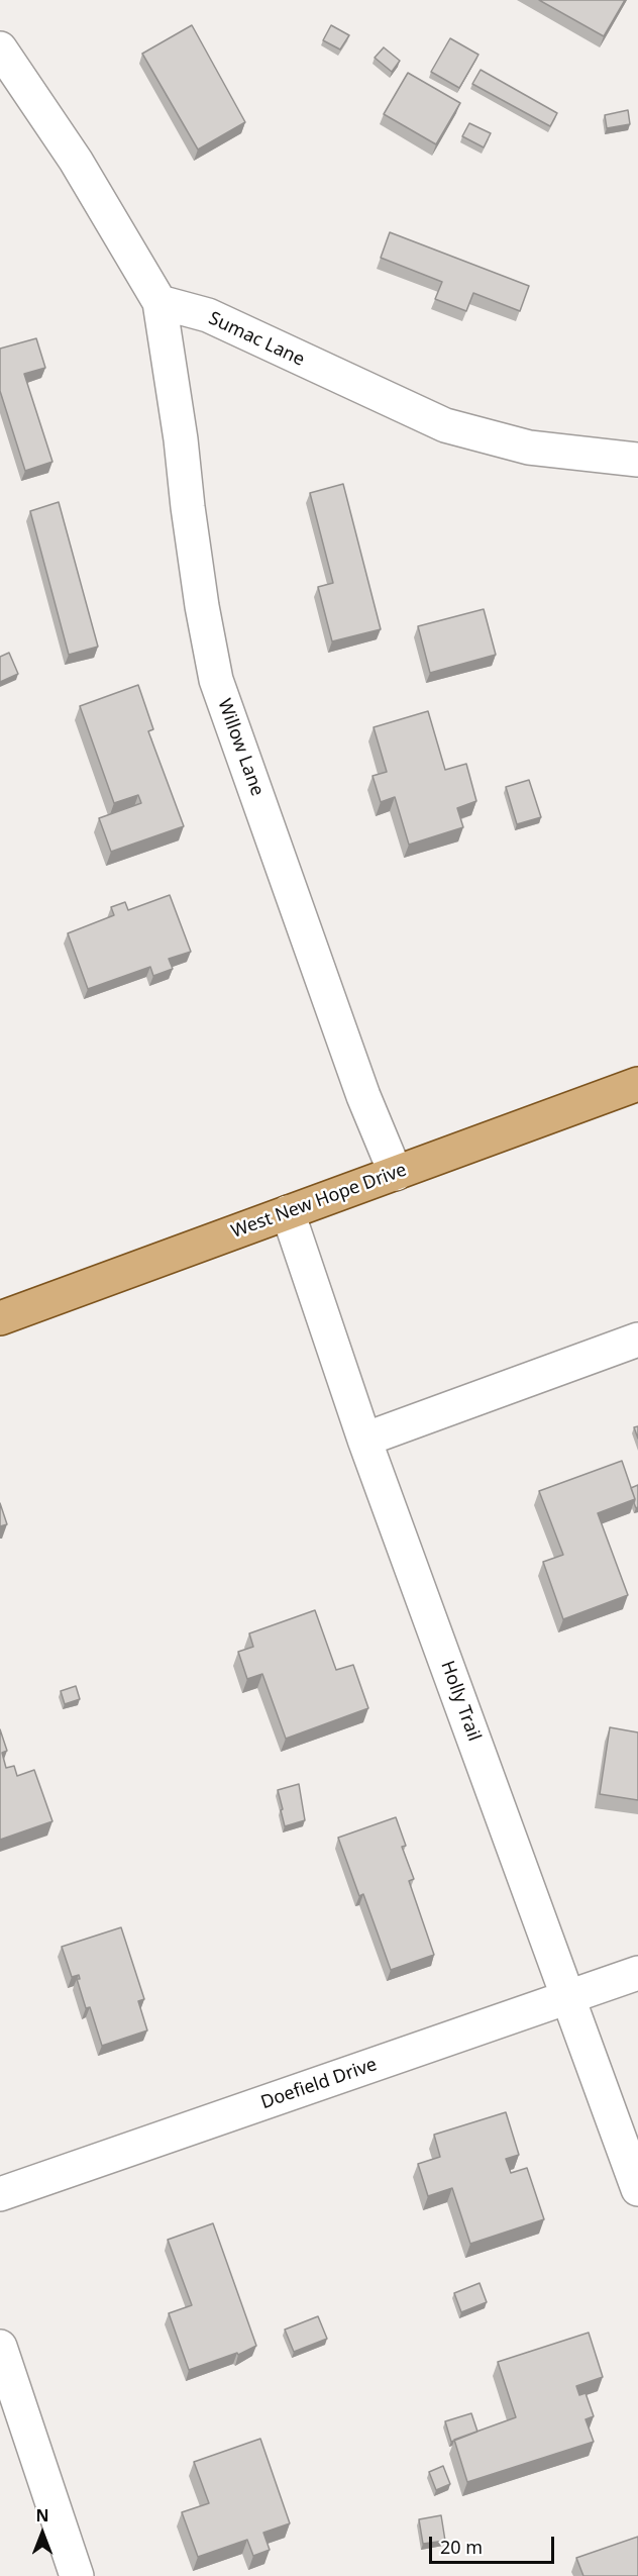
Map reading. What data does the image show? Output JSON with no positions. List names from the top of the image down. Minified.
{"streets":{"main road":["West New Hope Drive"],"street":["Sumac Lane","Willow Lane","Holly Trail","Doefield Drive"]},"crossings":[["Sumac Lane","Willow Lane"],["Willow Lane","West New Hope Drive"],["West New Hope Drive","Holly Trail"],["Holly Trail","Doefield Drive"]],"scale_bar":"20 m","north":"top"}
